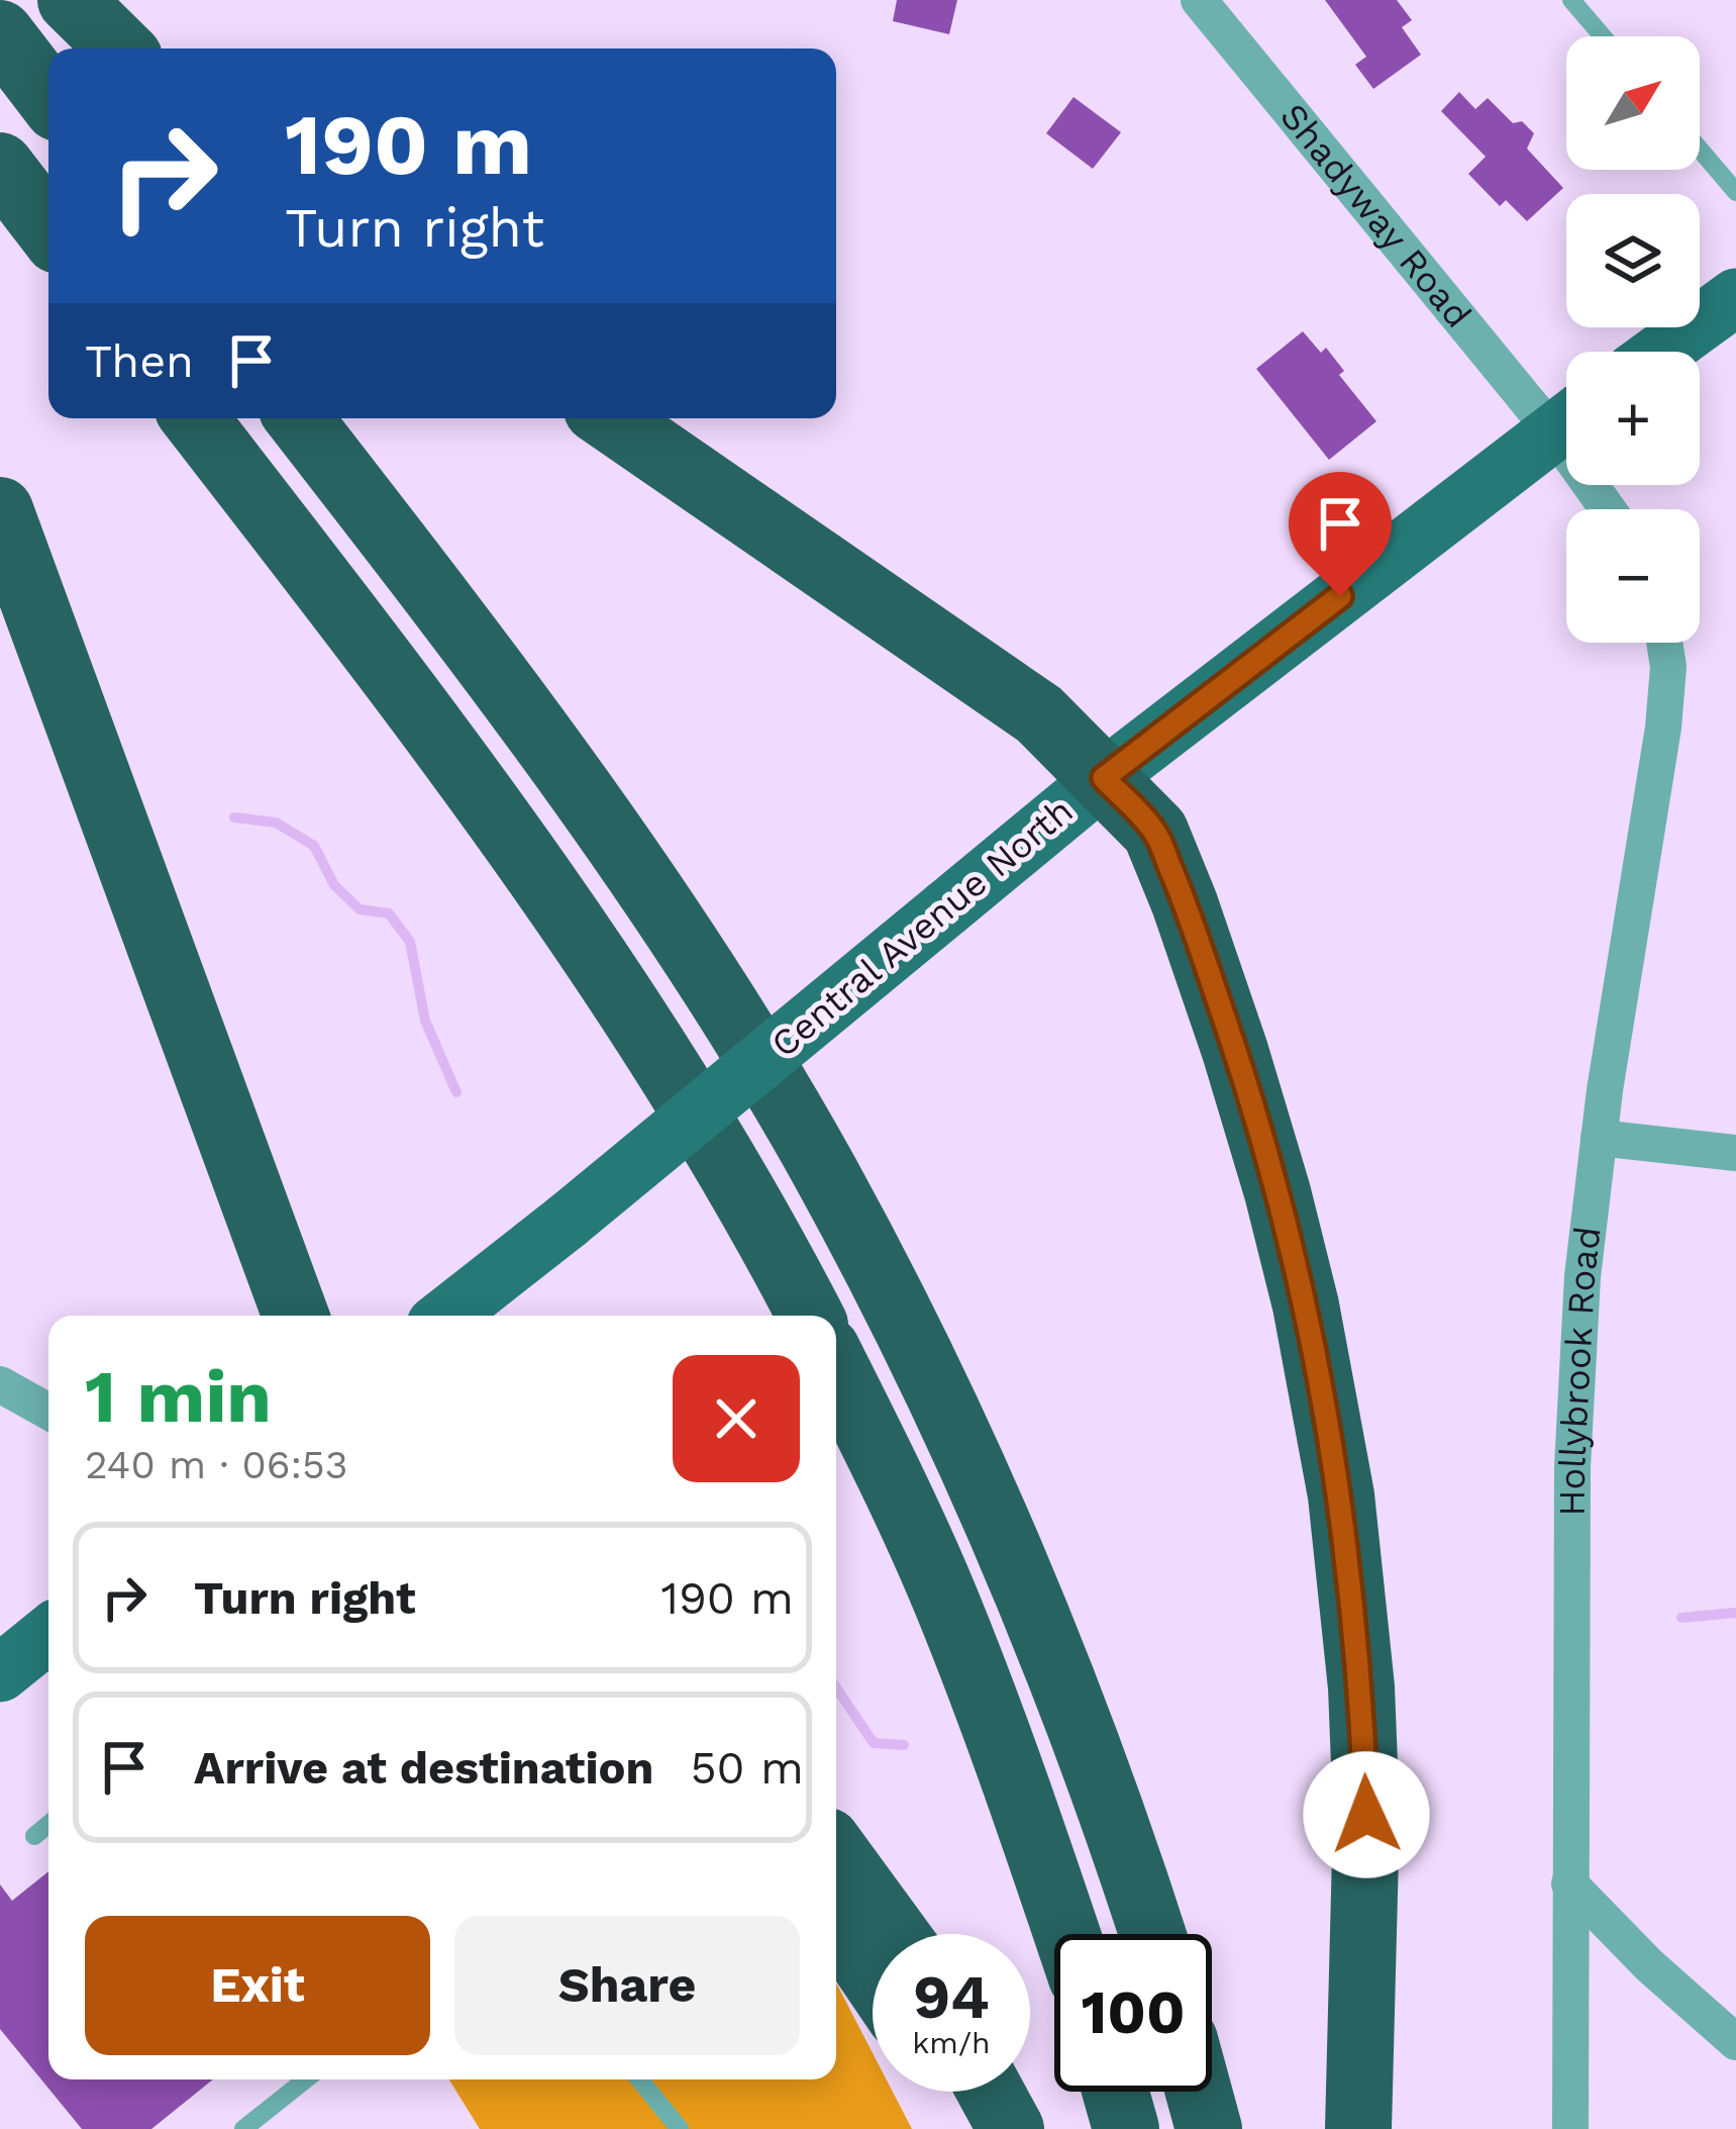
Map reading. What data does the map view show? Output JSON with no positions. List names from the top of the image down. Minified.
{"streets":{"main road":["Central Avenue North"],"street":["Shadyway Road","Hollybrook Road"]},"north":"top right","page":{"map_buttons":["+","−"],"turn":["190 m","Turn right"],"then":"Then","heading":["1 min","240 m · 06:53"],"list":[{"name":"Turn right","value":"190 m"},{"name":"Arrive at destination","value":"50 m"}],"buttons":["Exit","Share"],"speed":"94 km/h","limit":"100"}}
